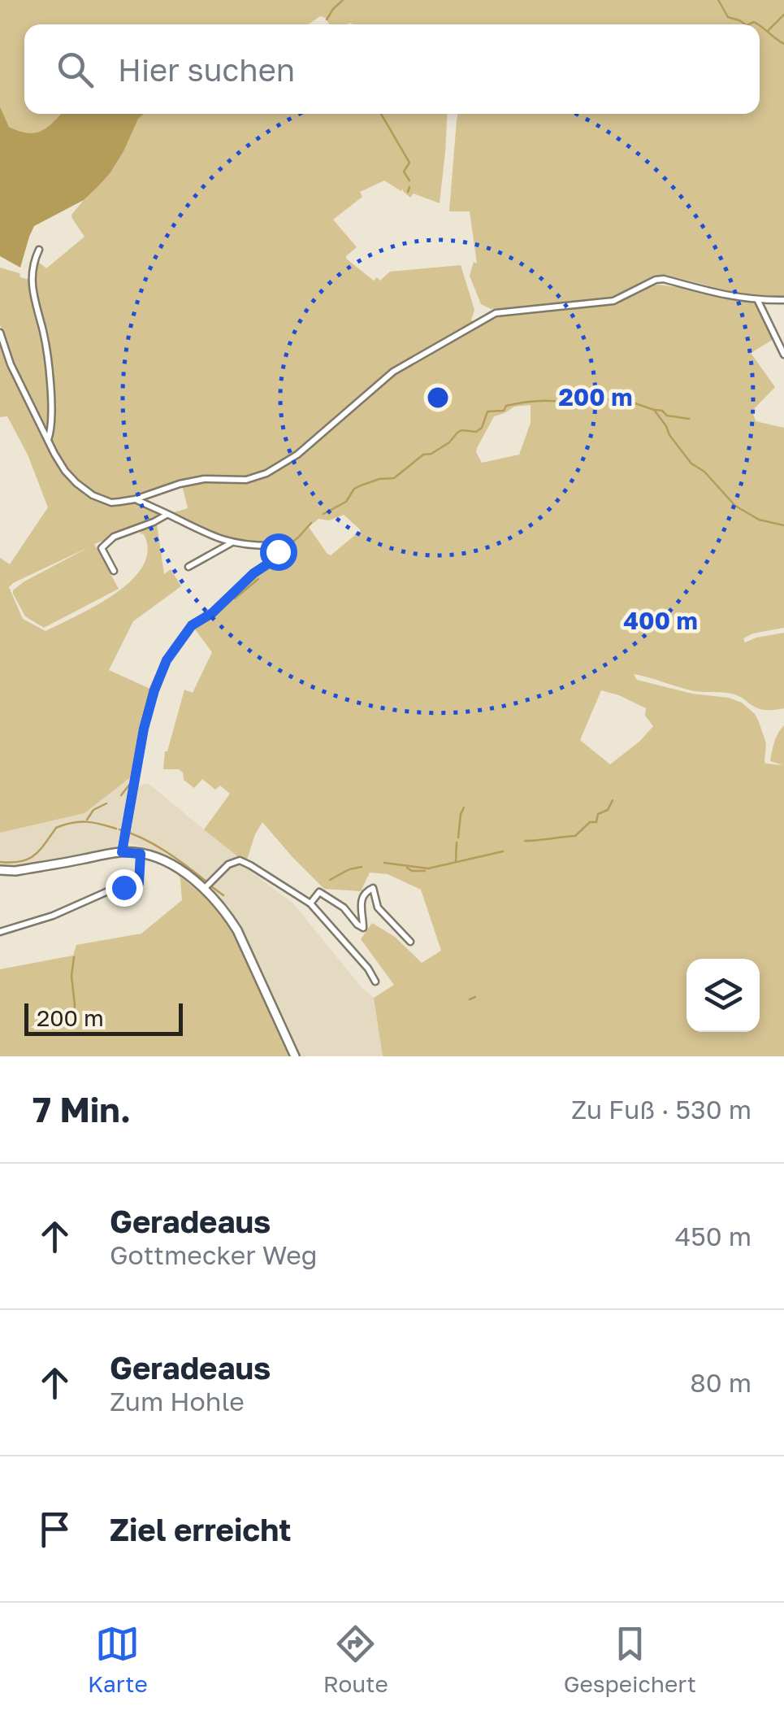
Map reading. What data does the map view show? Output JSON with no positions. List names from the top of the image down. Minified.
{"scale_bar":"200 m","page":{"search":"Hier suchen","scale":"200 m","heading":["7 Min.","Zu Fuß · 530 m"],"list":[["Geradeaus","Gottmecker Weg","450 m"],["Geradeaus","Zum Hohle","80 m"],"Ziel erreicht"],"nav":["Karte","Route","Gespeichert"]},"rings":["200 m","400 m"]}
